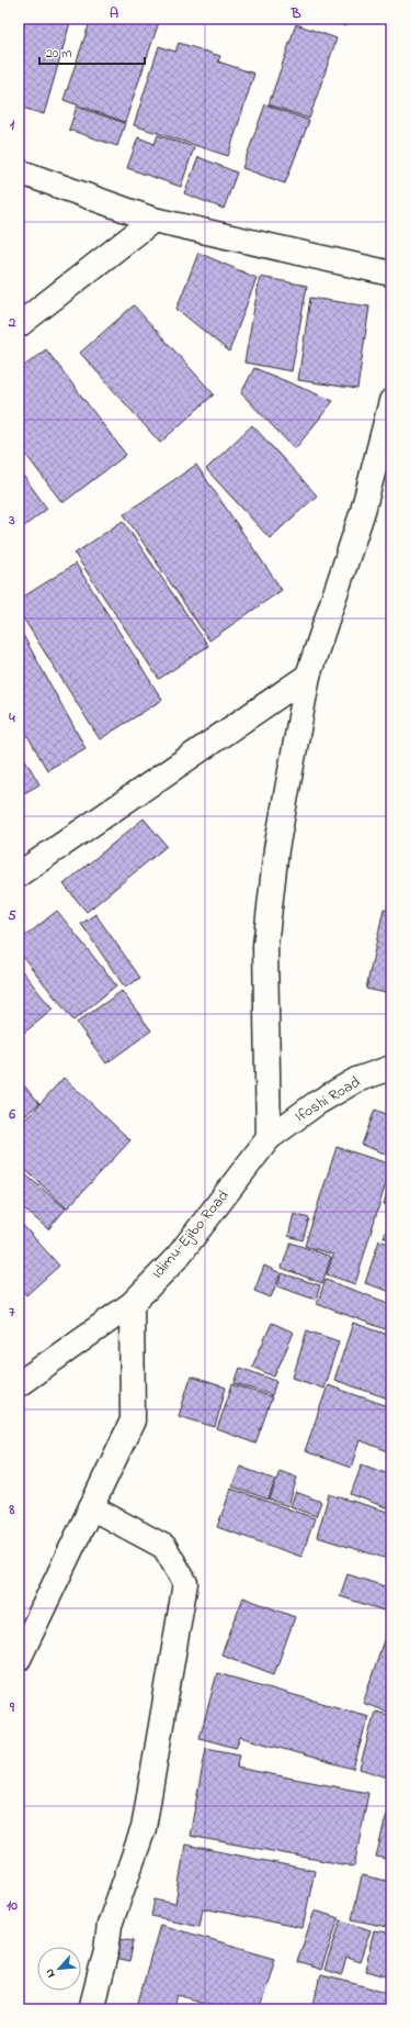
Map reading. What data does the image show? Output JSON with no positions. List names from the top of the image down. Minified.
{"streets":{"street":["Ifoshi Road","Idimu-Ejibo Road"]},"crossings":[["Ifoshi Road","Idimu-Ejibo Road"]],"scale_bar":"20 m","north":"bottom left","grid":{"columns":["A","B"],"rows":["1","2","3","4","5","6","7","8","9","10"]}}
